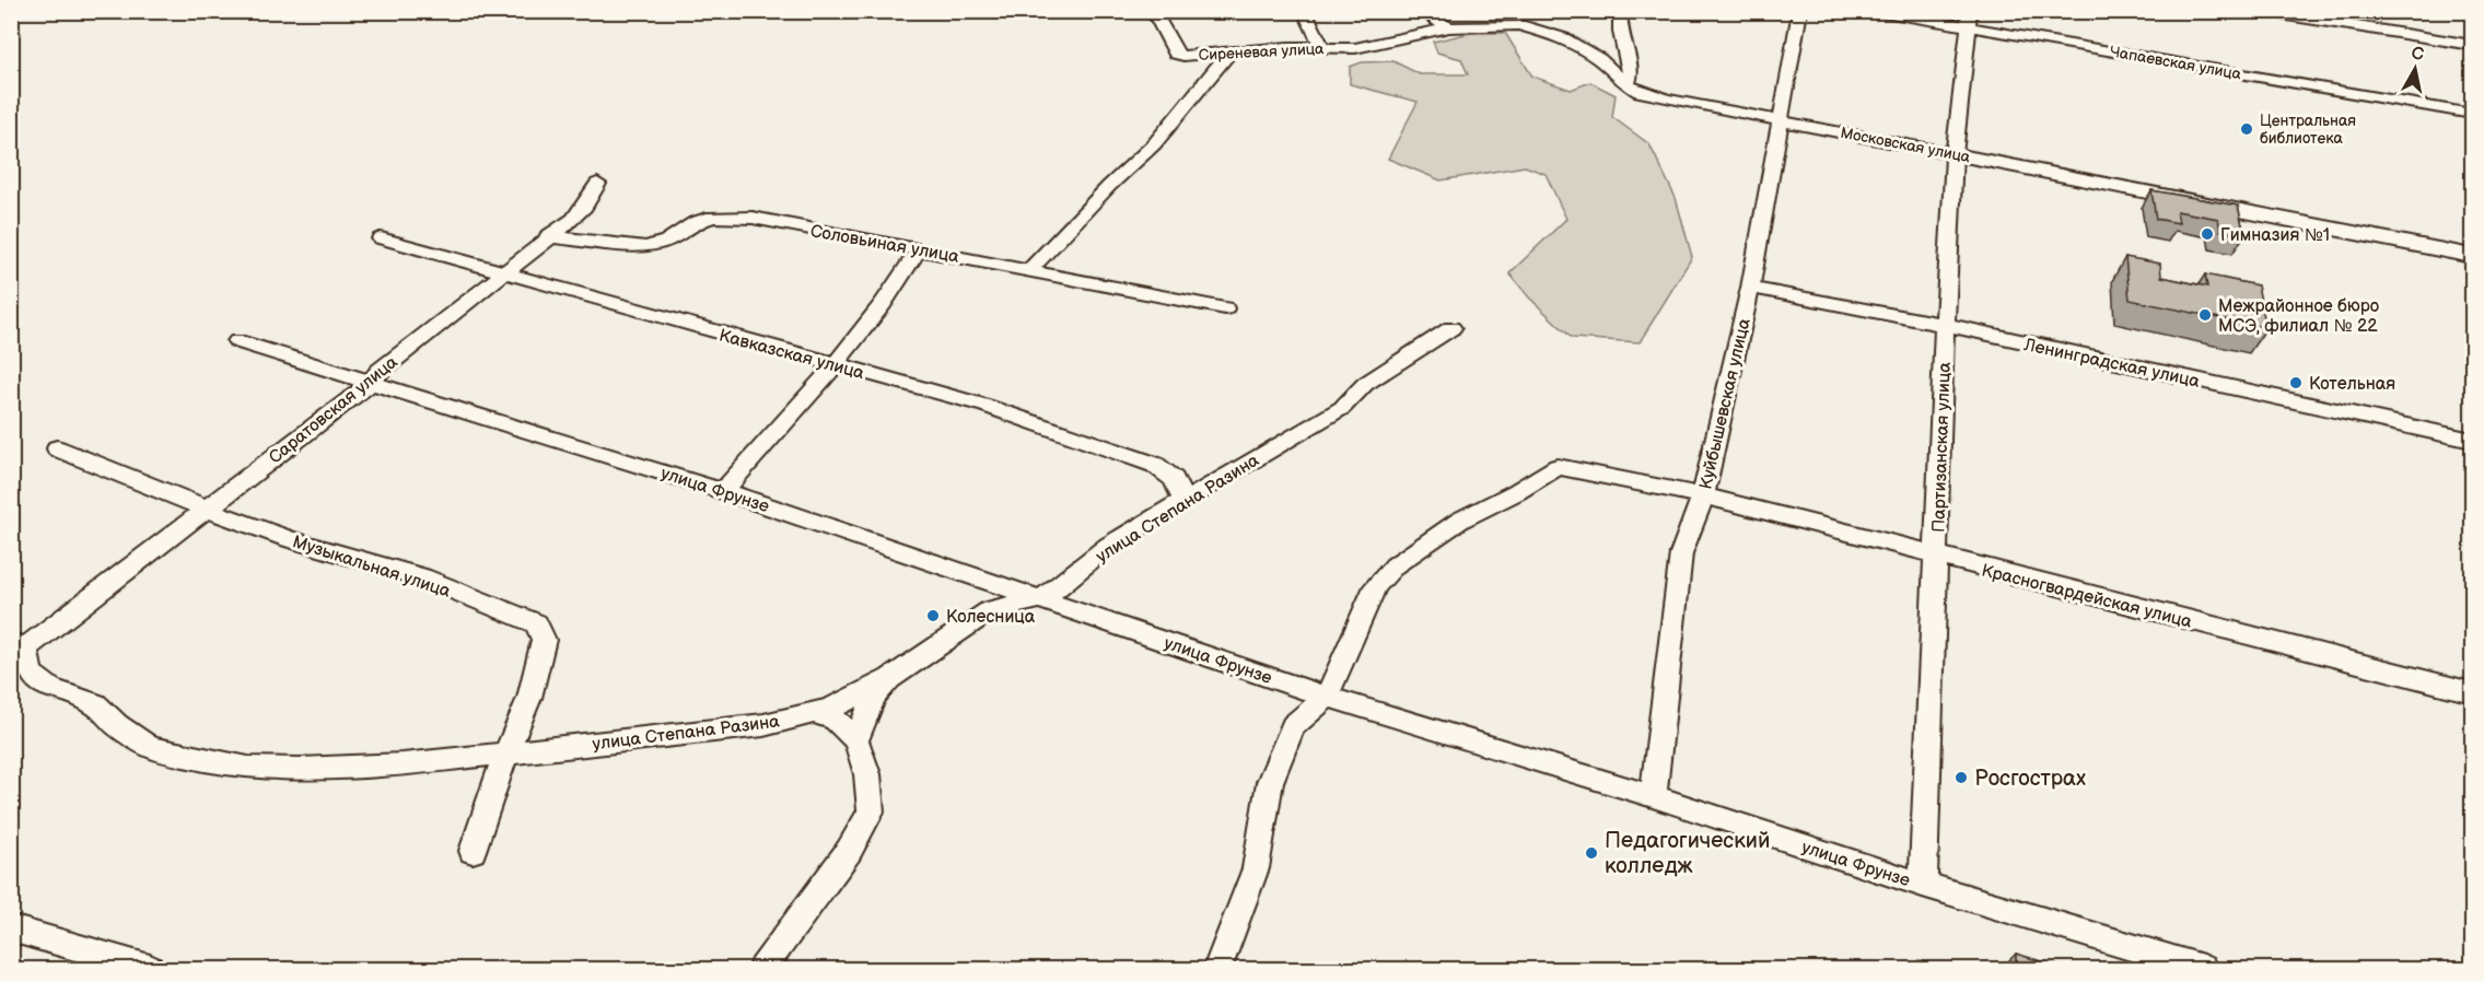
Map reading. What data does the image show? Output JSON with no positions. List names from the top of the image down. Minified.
{"streets":{"main road":["Московская улица"],"street":["Сиреневая улица","Чапаевская улица","Соловьиная улица","Кавказская улица","Ленинградская улица","Куйбышевская улица","Саратовская улица","Партизанская улица","улица Фрунзе","улица Степана Разина","Музыкальная улица","Красногвардейская улица"]},"crossings":[["Сиреневая улица","Московская улица"],["Чапаевская улица","Партизанская улица"],["Московская улица","Куйбышевская улица"],["Московская улица","Партизанская улица"],["Соловьиная улица","Саратовская улица"],["Кавказская улица","Саратовская улица"],["Кавказская улица","улица Степана Разина"],["Ленинградская улица","Куйбышевская улица"],["Ленинградская улица","Партизанская улица"],["Куйбышевская улица","улица Фрунзе"],["Куйбышевская улица","Красногвардейская улица"],["Саратовская улица","улица Фрунзе"],["Саратовская улица","улица Степана Разина"],["Саратовская улица","Музыкальная улица"],["Партизанская улица","улица Фрунзе"],["Партизанская улица","Красногвардейская улица"],["улица Фрунзе","улица Степана Разина"],["улица Фрунзе","Красногвардейская улица"],["улица Степана Разина","Музыкальная улица"]],"places":["Центральная библиотека","Гимназия №1","Межрайонное бюро МСЭ, филиал № 22","Котельная","Колесница","Росгострах","Педагогический колледж"],"north":"top"}
